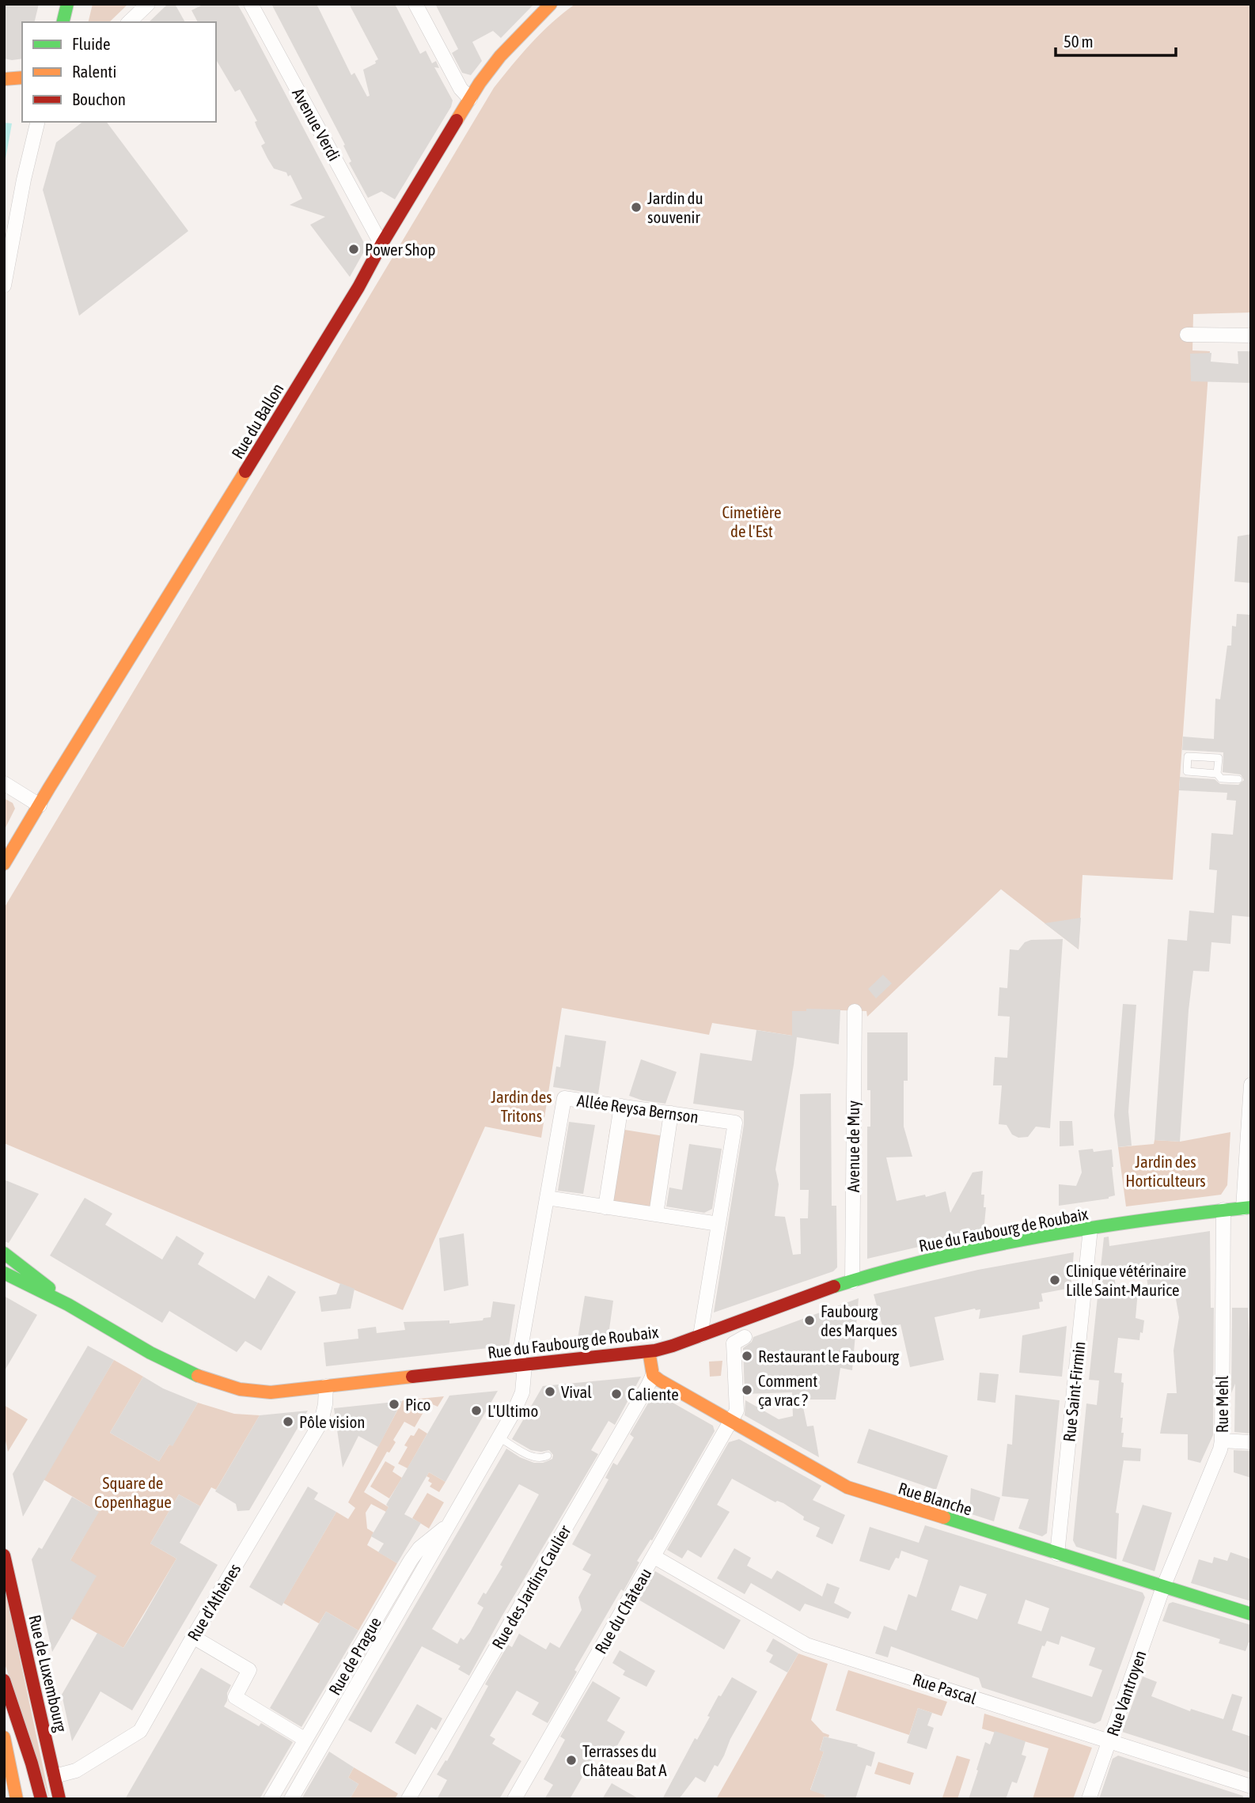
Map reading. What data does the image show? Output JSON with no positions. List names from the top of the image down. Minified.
{"streets":{"main road":["Rue du Ballon","Rue du Faubourg de Roubaix","Rue Blanche","Rue de Luxembourg"],"street":["Avenue Verdi","Allée Reysa Bernson","Avenue de Muy","Rue Saint-Firmin","Rue Mehl","Rue des Jardins Caulier","Rue d'Athènes","Rue du Château","Rue de Prague","Rue Pascal","Rue Vantroyen"]},"crossings":[["Avenue Verdi","Rue du Ballon"],["Allée Reysa Bernson","Rue du Faubourg de Roubaix"],["Allée Reysa Bernson","Rue de Prague"],["Avenue de Muy","Rue du Faubourg de Roubaix"],["Rue du Faubourg de Roubaix","Rue Saint-Firmin"],["Rue du Faubourg de Roubaix","Rue Mehl"],["Rue du Faubourg de Roubaix","Rue d'Athènes"],["Rue du Faubourg de Roubaix","Rue de Prague"],["Rue Saint-Firmin","Rue Blanche"],["Rue Mehl","Rue Blanche"],["Rue Mehl","Rue Vantroyen"],["Rue Blanche","Rue des Jardins Caulier"],["Rue Blanche","Rue du Château"],["Rue Blanche","Rue Vantroyen"],["Rue d'Athènes","Rue de Luxembourg"],["Rue du Château","Rue Pascal"],["Rue Pascal","Rue Vantroyen"]],"parks":["Cimetière de l'Est","Jardin des Tritons","Jardin des Horticulteurs","Square de Copenhague"],"places":["Jardin du souvenir","Power Shop","Clinique vétérinaire Lille Saint-Maurice","Faubourg des Marques","Restaurant le Faubourg","Comment ça vrac ?","Vival","Caliente","Pico","L'Ultimo","Pôle vision","Terrasses du Château Bat A"],"legend":["Fluide","Ralenti","Bouchon"],"scale_bar":"50 m"}
